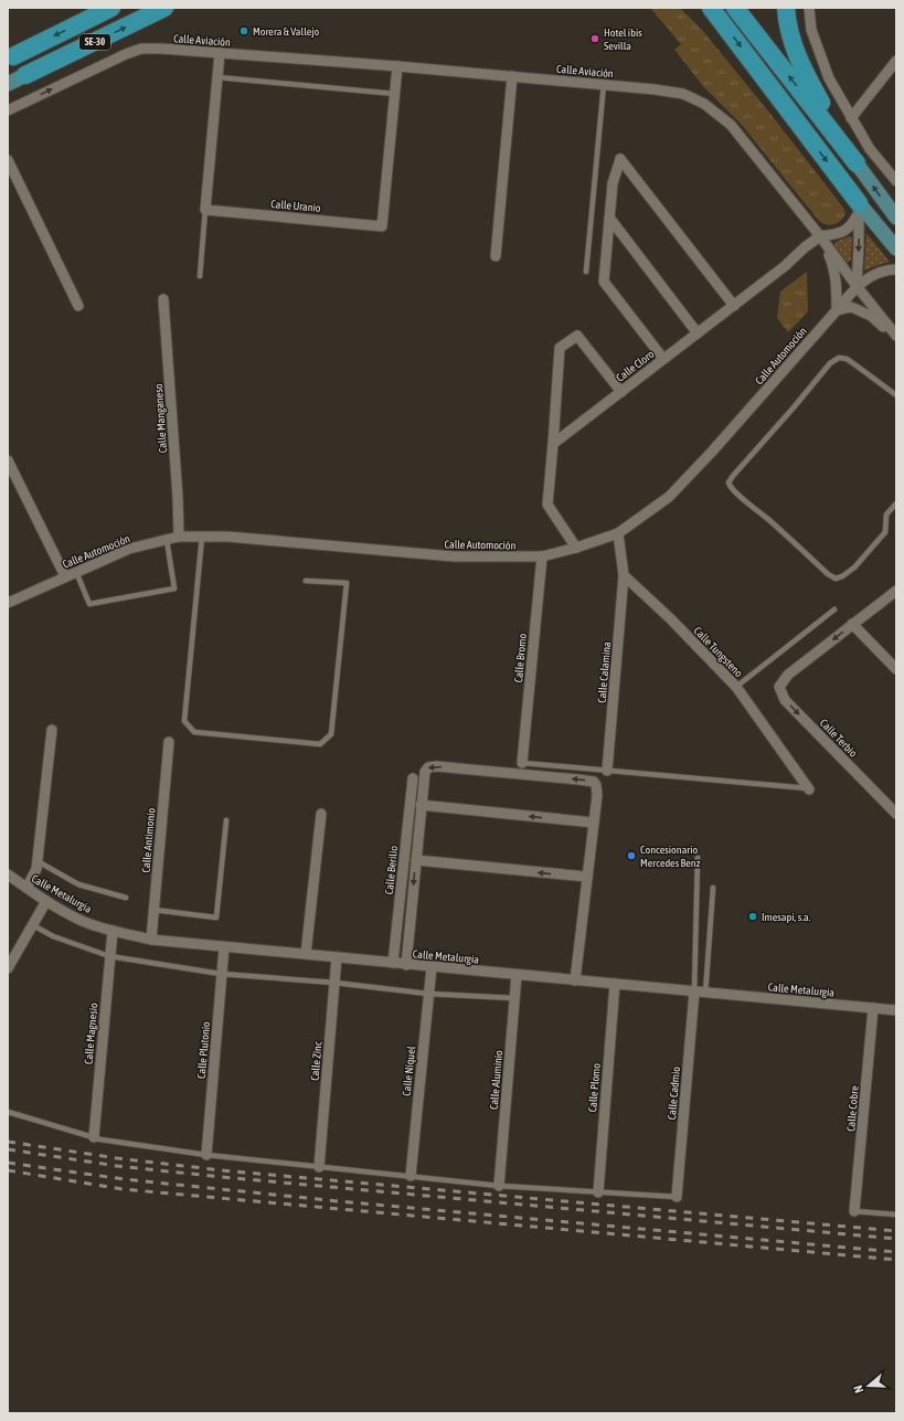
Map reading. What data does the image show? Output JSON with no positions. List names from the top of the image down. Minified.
{"streets":{"highway":["SE-30"],"street":["Calle Aviación","Calle Uranio","Calle Automoción","Calle Cloro","Calle Manganeso","Calle Tungsteno","Calle Bromo","Calle Calamina","Calle Terbio","Calle Antimonio","Calle Berilio","Calle Metalurgia","Calle Magnesio","Calle Plutonio","Calle Zinc","Calle Níquel","Calle Aluminio","Calle Plomo","Calle Cadmio","Calle Cobre"]},"crossings":[["Calle Aviación","Calle Uranio"],["Calle Aviación","Calle Automoción"],["Calle Aviación","Calle Cloro"],["Calle Automoción","Calle Manganeso"],["Calle Automoción","Calle Bromo"],["Calle Tungsteno","Calle Calamina"],["Calle Antimonio","Calle Metalurgia"],["Calle Berilio","Calle Metalurgia"],["Calle Metalurgia","Calle Magnesio"],["Calle Metalurgia","Calle Plutonio"],["Calle Metalurgia","Calle Zinc"],["Calle Metalurgia","Calle Níquel"],["Calle Metalurgia","Calle Aluminio"],["Calle Metalurgia","Calle Plomo"],["Calle Metalurgia","Calle Cadmio"],["Calle Metalurgia","Calle Cobre"]],"places":["Morera & Vallejo","Hotel ibis Sevilla","Concesionario Mercedes Benz","Imesapi, s.a."],"north":"left"}
